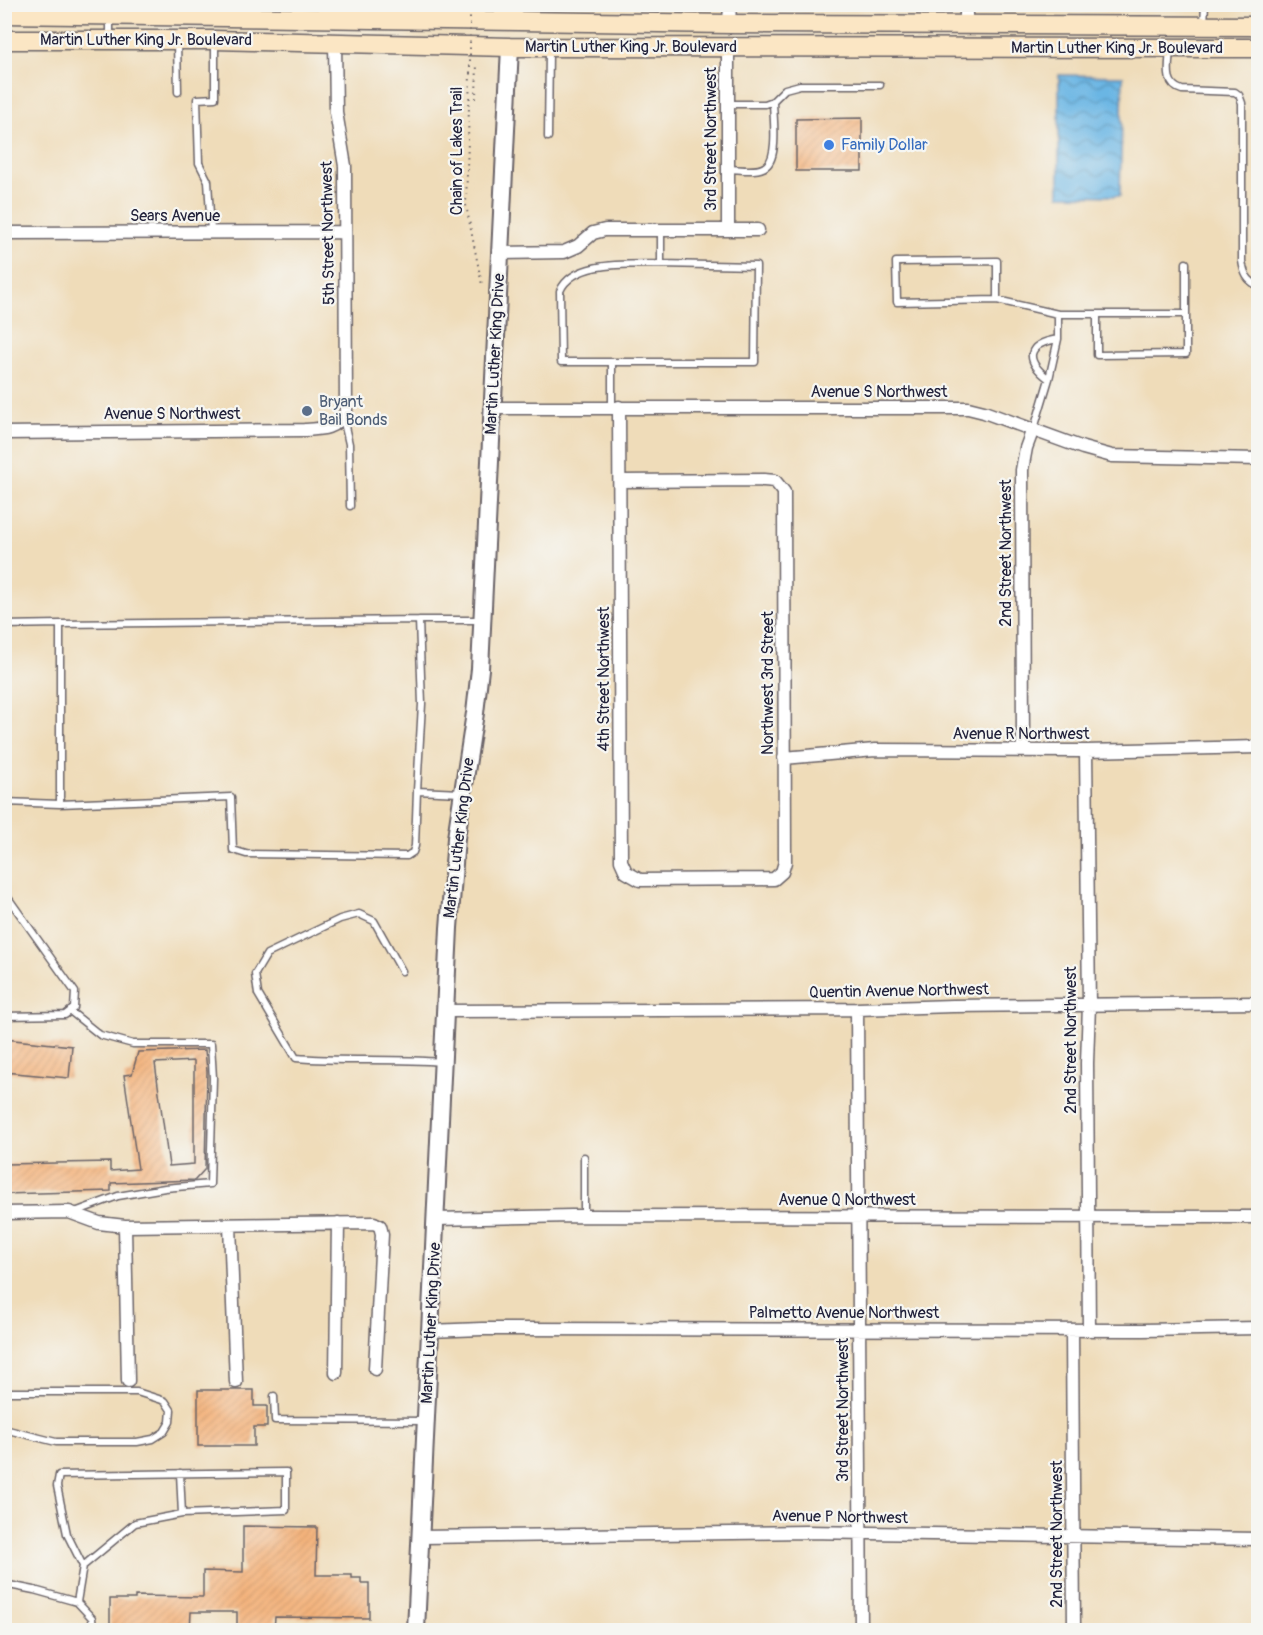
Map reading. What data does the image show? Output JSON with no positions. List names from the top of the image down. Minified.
{"streets":{"main road":["Martin Luther King Jr. Boulevard"],"street":["3rd Street Northwest","Sears Avenue","5th Street Northwest","Martin Luther King Drive","Avenue S Northwest","2nd Street Northwest","4th Street Northwest","Northwest 3rd Street","Avenue R Northwest","Quentin Avenue Northwest","Avenue Q Northwest","Palmetto Avenue Northwest","Avenue P Northwest"],"path":["Chain of Lakes Trail"]},"crossings":[["Martin Luther King Jr. Boulevard","3rd Street Northwest"],["Martin Luther King Jr. Boulevard","5th Street Northwest"],["Martin Luther King Jr. Boulevard","Martin Luther King Drive"],["3rd Street Northwest","Quentin Avenue Northwest"],["3rd Street Northwest","Avenue Q Northwest"],["3rd Street Northwest","Palmetto Avenue Northwest"],["3rd Street Northwest","Avenue P Northwest"],["Sears Avenue","5th Street Northwest"],["5th Street Northwest","Avenue S Northwest"],["Martin Luther King Drive","Avenue S Northwest"],["Martin Luther King Drive","Quentin Avenue Northwest"],["Martin Luther King Drive","Avenue Q Northwest"],["Martin Luther King Drive","Palmetto Avenue Northwest"],["Martin Luther King Drive","Avenue P Northwest"],["Avenue S Northwest","2nd Street Northwest"],["Avenue S Northwest","4th Street Northwest"],["2nd Street Northwest","Avenue R Northwest"],["2nd Street Northwest","Quentin Avenue Northwest"],["2nd Street Northwest","Avenue Q Northwest"],["2nd Street Northwest","Palmetto Avenue Northwest"],["2nd Street Northwest","Avenue P Northwest"],["4th Street Northwest","Northwest 3rd Street"],["Northwest 3rd Street","Avenue R Northwest"]],"places":["Family Dollar","Bryant Bail Bonds"]}
